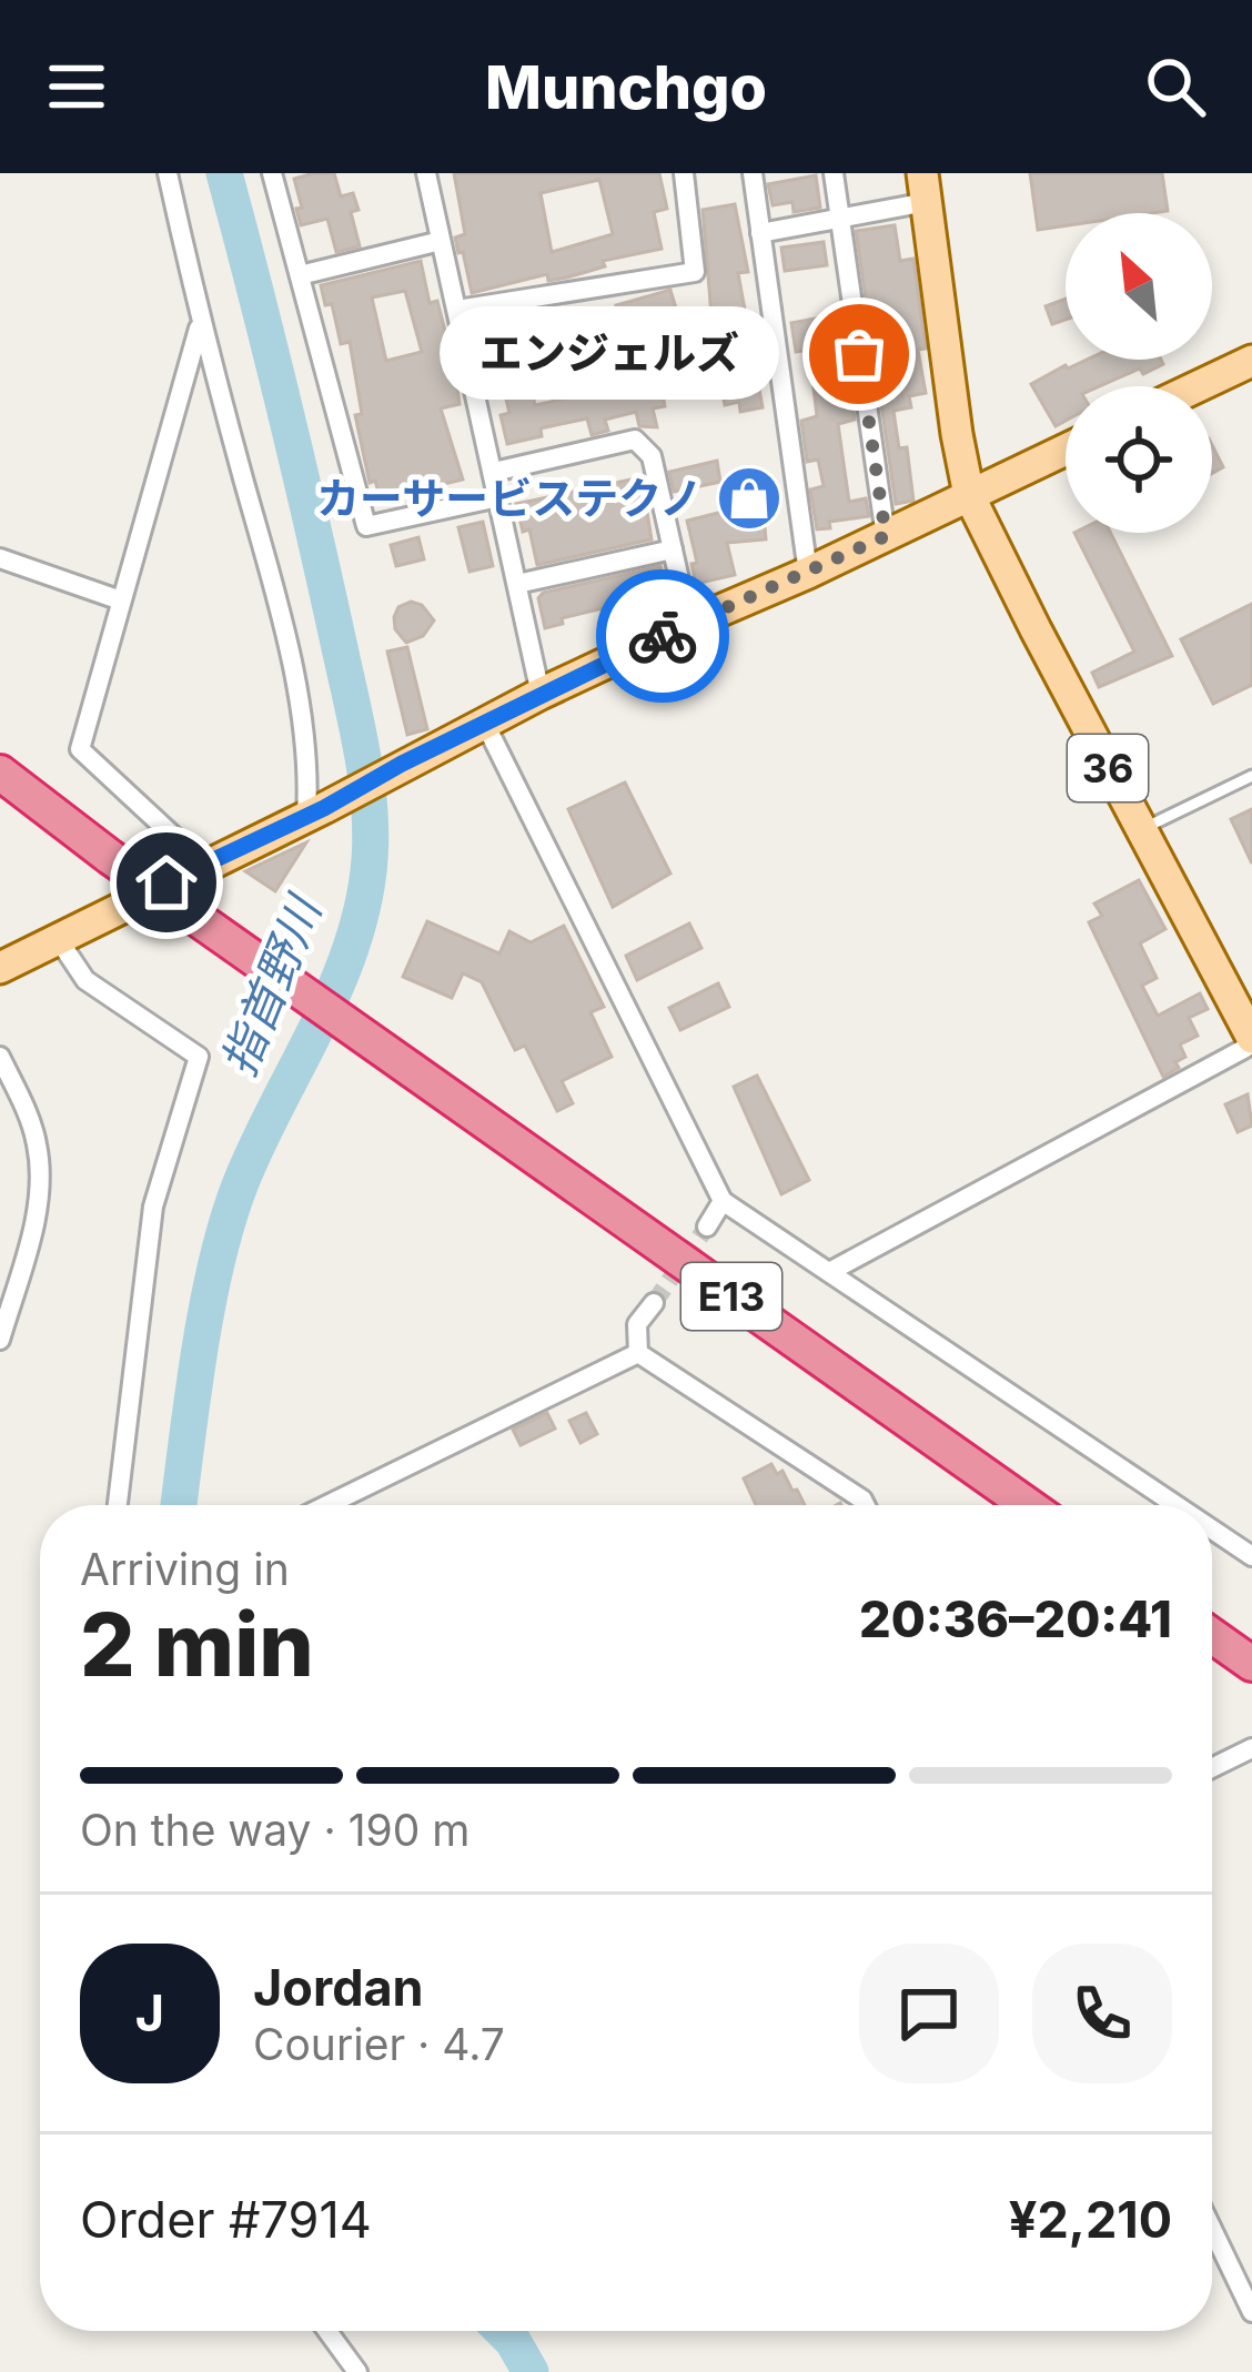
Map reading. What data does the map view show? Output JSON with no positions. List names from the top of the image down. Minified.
{"streets":{"highway":["E13"],"main road":["36"]},"water":["指首野川"],"places":{"other":["エンジェルズ"],"shop":["カーサービステクノ"]},"north":"top left","page":{"header":"Munchgo","bubble":"エンジェルズ","heading":["2 min","Arriving in","20:36–20:41"],"panel":["Jordan","Courier · 4.7","Order #7914","¥2,210"],"bar":"On the way · 190 m","round":"J"}}
